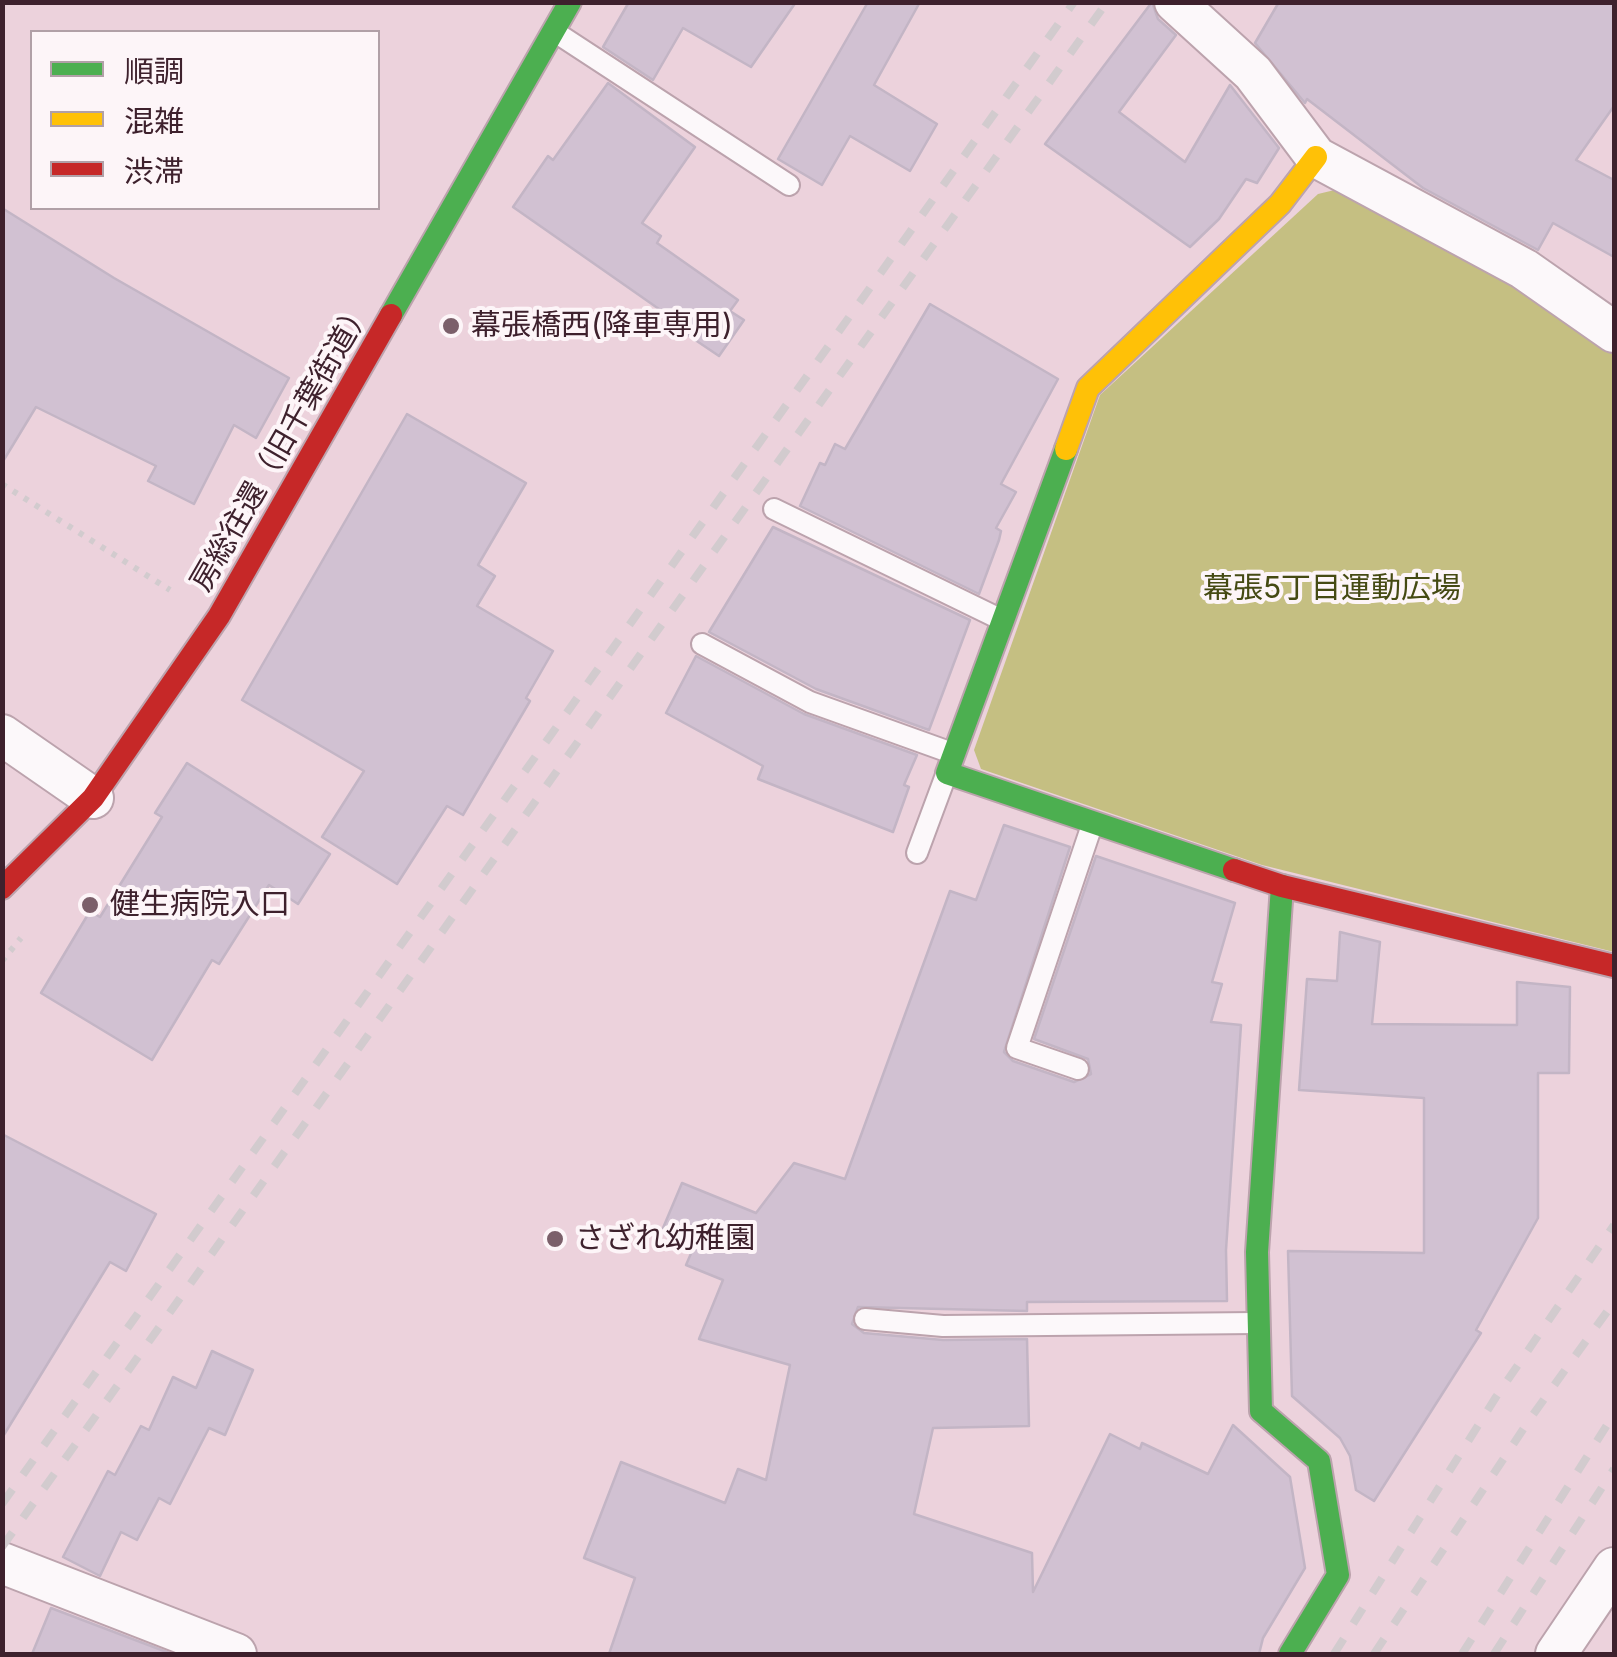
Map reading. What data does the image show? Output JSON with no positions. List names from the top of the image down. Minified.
{"streets":{"street":["房総往還（旧千葉街道）"]},"parks":["幕張5丁目運動広場"],"places":["幕張橋西(降車専用)","健生病院入口","さざれ幼稚園"],"legend":["順調","混雑","渋滞"]}
